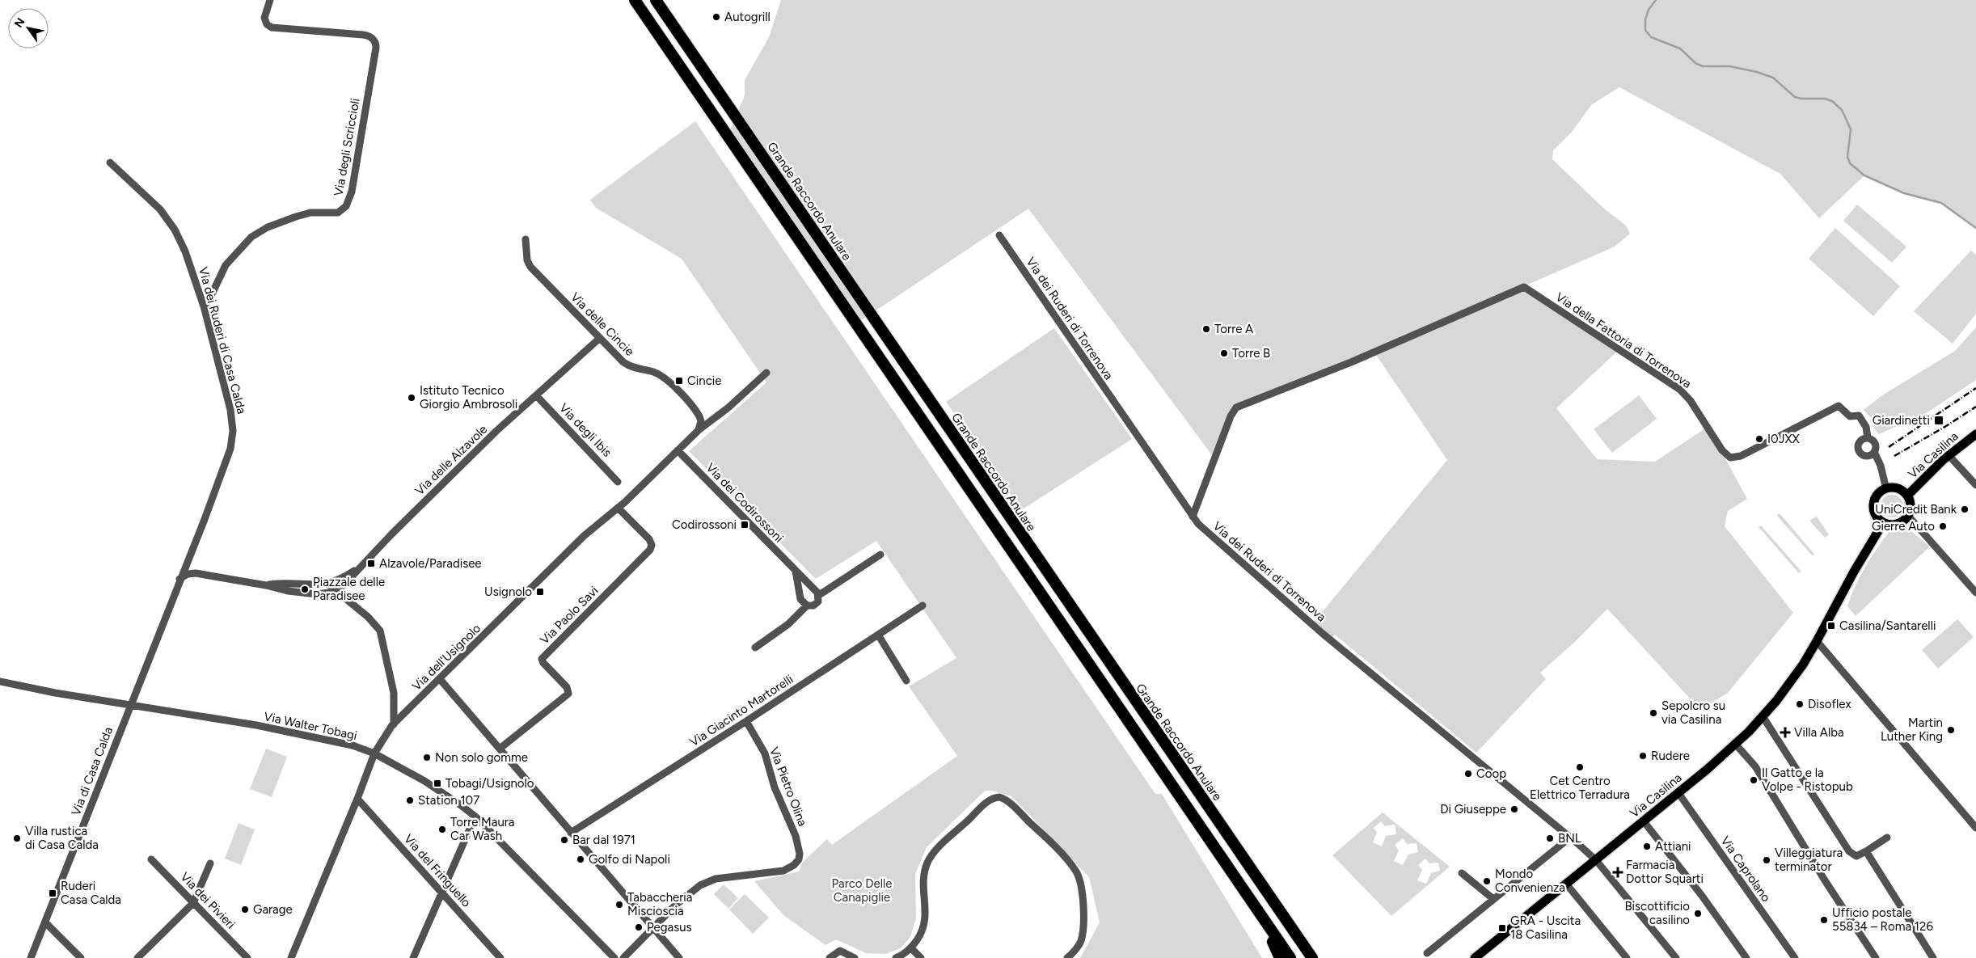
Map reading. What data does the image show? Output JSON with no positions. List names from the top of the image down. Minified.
{"streets":{"highway":["Grande Raccordo Anulare"],"main road":["Via Casilina"],"street":["Via degli Scriccioli","Via dei Ruderi di Torrenova","Via delle Cincie","Via dei Ruderi di Casa Calda","Via della Fattoria di Torrenova","Via degli Ibis","Via delle Alzavole","Via dei Codirossoni","Via Paolo Savi","Via dell'Usignolo","Via Giacinto Martorelli","Via Walter Tobagi","Via di Casa Calda","Via Pietro Olina","Via Caprolano","Via del Fringuello","Via dei Pivieri"]},"crossings":[["Via degli Scriccioli","Via dei Ruderi di Casa Calda"],["Via dei Ruderi di Torrenova","Via della Fattoria di Torrenova"],["Via dei Ruderi di Torrenova","Via Casilina"],["Via delle Cincie","Via delle Alzavole"],["Via delle Cincie","Via dell'Usignolo"],["Via dei Ruderi di Casa Calda","Via Walter Tobagi"],["Via dei Ruderi di Casa Calda","Via di Casa Calda"],["Via della Fattoria di Torrenova","Via Casilina"],["Via degli Ibis","Via delle Alzavole"],["Via Casilina","Via Caprolano"],["Via dei Codirossoni","Via dell'Usignolo"],["Via Paolo Savi","Via dell'Usignolo"],["Via dell'Usignolo","Via Walter Tobagi"],["Via dell'Usignolo","Via del Fringuello"],["Via Giacinto Martorelli","Via Pietro Olina"],["Via Walter Tobagi","Via di Casa Calda"]],"parks":["Parco Delle Canapiglie"],"places":{"other":["Autogrill","Torre A","Torre B","Istituto Tecnico Giorgio Ambrosoli","I0JXX","UniCredit Bank","Gierre Auto","Piazzale delle Paradisee","Disoflex","Sepolcro su via Casilina","Martin Luther King","Rudere","Non solo gomme","Cet Centro Elettrico Terradura","Coop","Il Gatto e la Volpe - Ristopub","Station 107","Di Giuseppe","Torre Maura Car Wash","Villa rustica di Casa Calda","BNL","Bar dal 1971","Attiani","Golfo di Napoli","Villeggiatura terminator","Mondo Convenienza","Tabaccheria Miscioscia","Garage","Biscottificio casilino","Ufficio postale 55834 – Roma 126","Pegasus"],"transit":["Cincie","Giardinetti","Codirossoni","Alzavole/Paradisee","Usignolo","Casilina/Santarelli","Tobagi/Usignolo","Ruderi Casa Calda","GRA - Uscita 18 Casilina"],"health":["Villa Alba","Farmacia Dottor Squarti"]},"north":"top left"}
